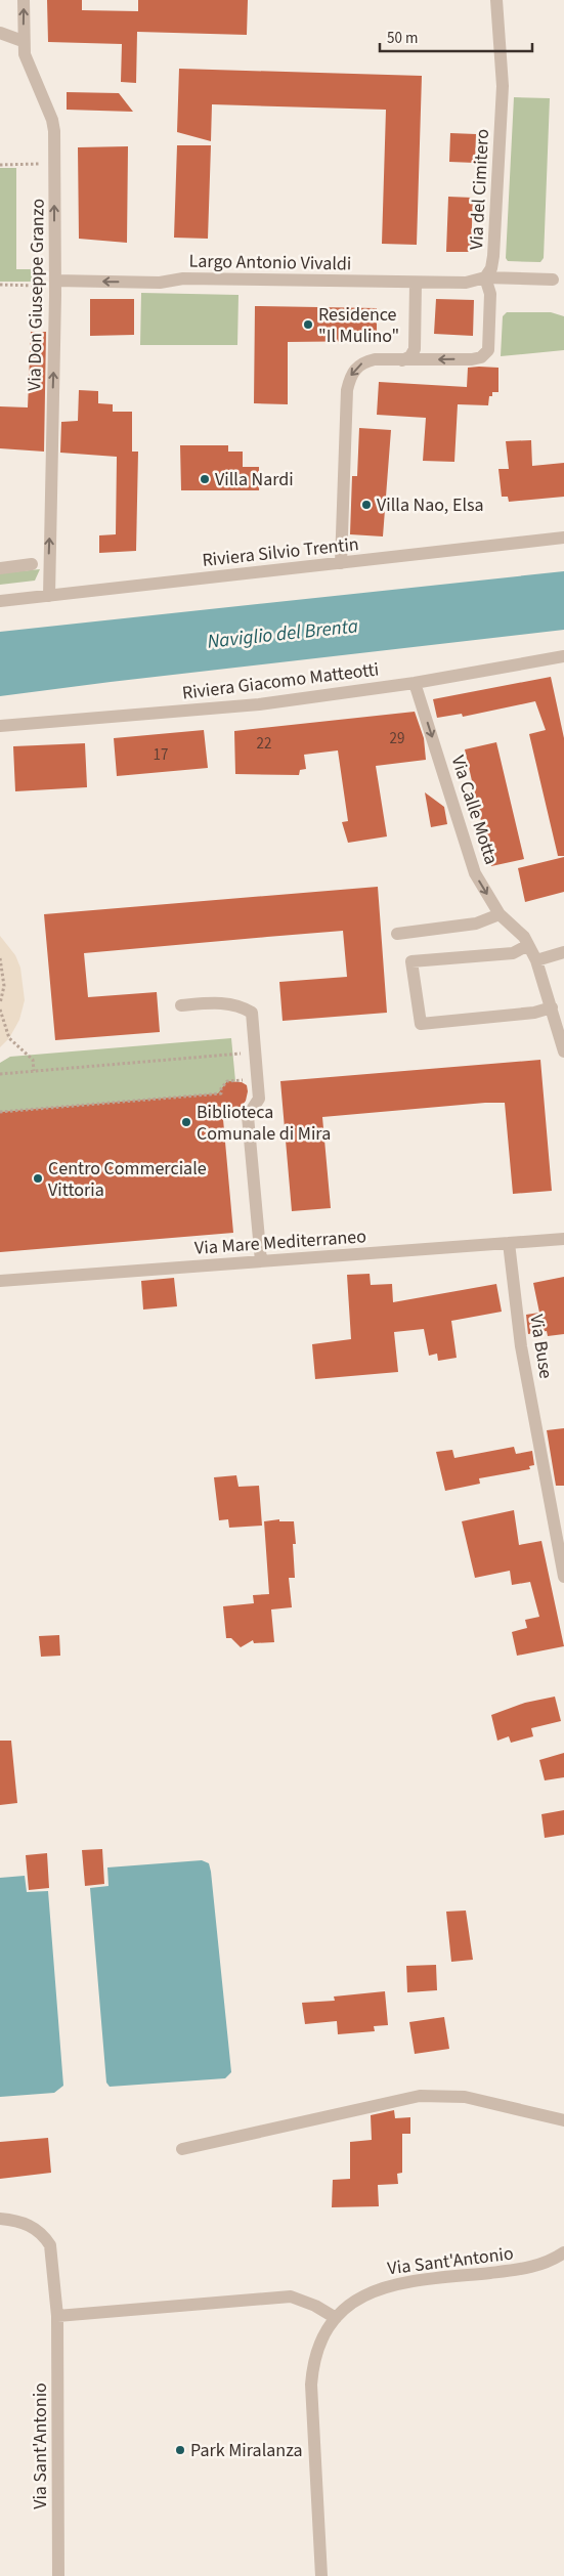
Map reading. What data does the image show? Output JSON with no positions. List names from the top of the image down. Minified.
{"streets":{"street":["Via del Cimitero","Largo Antonio Vivaldi","Via Don Giuseppe Granzo","Riviera Silvio Trentin","Riviera Giacomo Matteotti","Via Calle Motta","Via Mare Mediterraneo","Via Buse","Via Sant'Antonio"]},"crossings":[["Via del Cimitero","Largo Antonio Vivaldi"],["Largo Antonio Vivaldi","Via Don Giuseppe Granzo"],["Via Don Giuseppe Granzo","Riviera Silvio Trentin"],["Riviera Giacomo Matteotti","Via Calle Motta"],["Via Mare Mediterraneo","Via Buse"]],"one_way":["Largo Antonio Vivaldi","Via Don Giuseppe Granzo","Via Calle Motta"],"water":["Naviglio del Brenta"],"places":["Residence \"Il Mulino\"","Villa Nardi","Villa Nao, Elsa","Biblioteca Comunale di Mira","Centro Commerciale Vittoria","Park Miralanza"],"house_numbers":["29","22","17"],"scale_bar":"50 m"}
